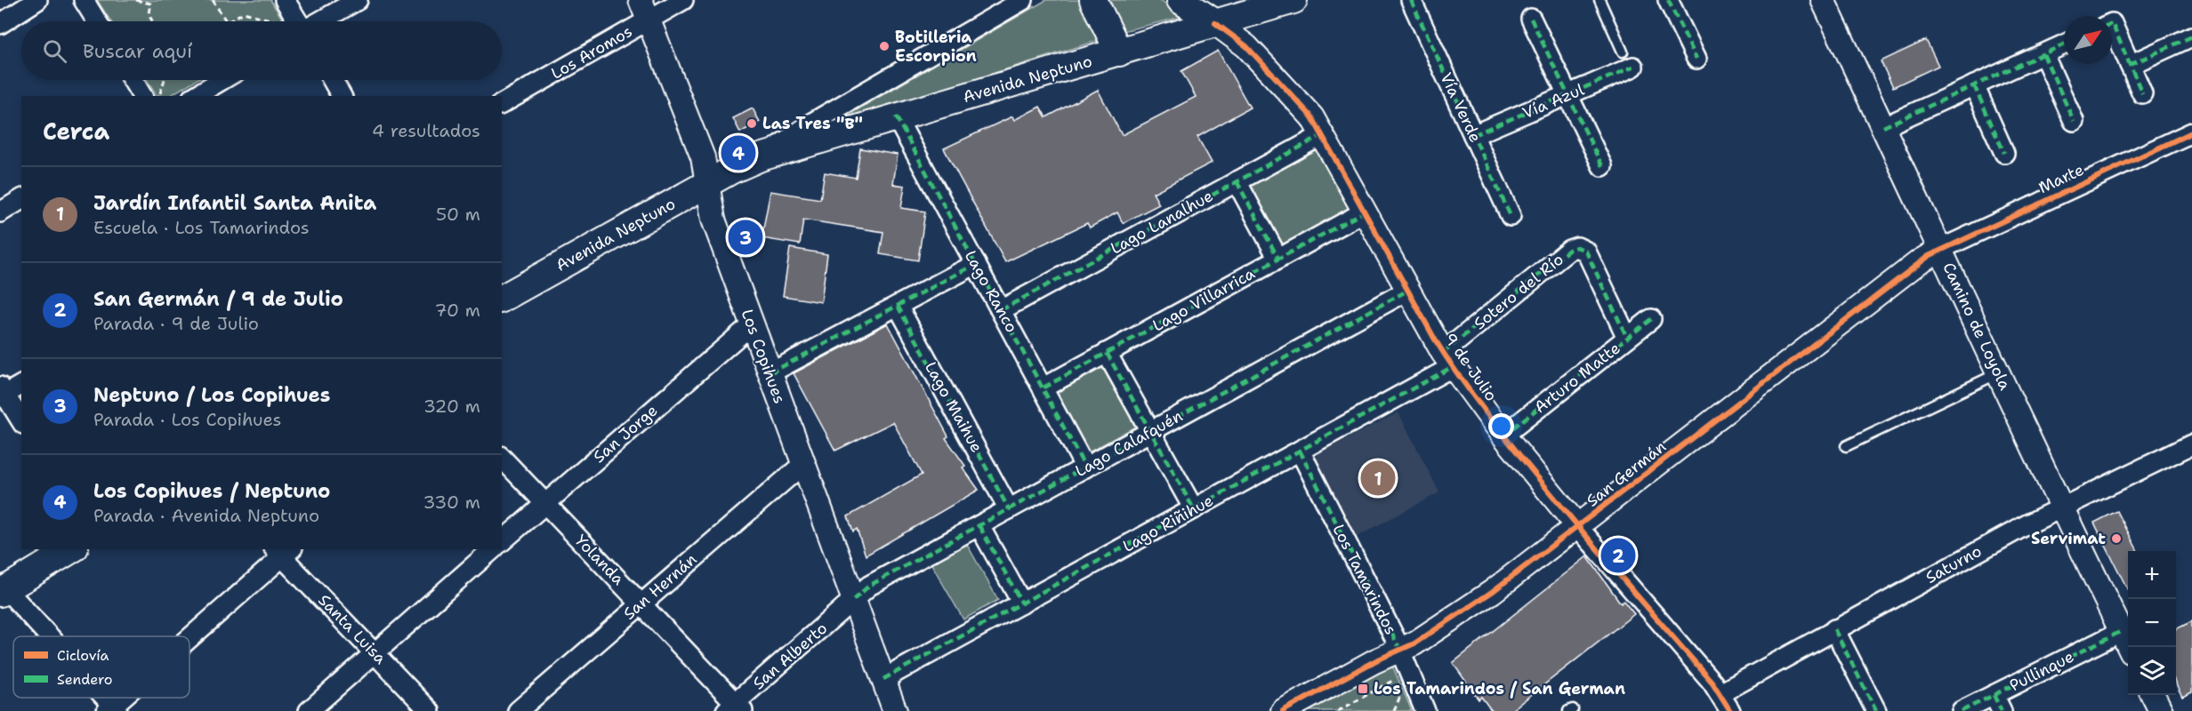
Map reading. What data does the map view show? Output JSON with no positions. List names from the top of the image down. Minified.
{"streets":{"main road":["Avenida Neptuno"],"street":["Los Aromos","Vía Azul","Vía Verde","Marte","Lago Lanalhue","Lago Ranco","Sotero del Río","Lago Villarrica","Camino de Loyola","Los Copihues","9 de Julio","Arturo Matte","Lago Maihue","San Jorge","Lago Calafquén","San Germán","Lago Riñihue","Yolanda","Saturno","Los Tamarindos","San Hernán","Santa Luisa","San Alberto","Pullinque"]},"crossings":[["Los Aromos","Los Copihues"],["Avenida Neptuno","Lago Ranco"],["Avenida Neptuno","Los Copihues"],["Avenida Neptuno","9 de Julio"],["Vía Azul","Vía Verde"],["Marte","Camino de Loyola"],["Marte","San Germán"],["Lago Lanalhue","Lago Ranco"],["Lago Lanalhue","9 de Julio"],["Lago Ranco","Lago Villarrica"],["Lago Ranco","Lago Calafquén"],["Sotero del Río","9 de Julio"],["Sotero del Río","Arturo Matte"],["Sotero del Río","Lago Riñihue"],["Lago Villarrica","9 de Julio"],["Camino de Loyola","San Germán"],["Camino de Loyola","Saturno"],["Camino de Loyola","Pullinque"],["Los Copihues","San Jorge"],["Los Copihues","Lago Calafquén"],["Los Copihues","Lago Riñihue"],["Los Copihues","San Hernán"],["Los Copihues","San Alberto"],["9 de Julio","Arturo Matte"],["9 de Julio","Lago Calafquén"],["9 de Julio","San Germán"],["9 de Julio","Lago Riñihue"],["9 de Julio","Saturno"],["Lago Maihue","Lago Calafquén"],["San Jorge","Yolanda"],["Lago Calafquén","San Alberto"],["San Germán","Los Tamarindos"],["Lago Riñihue","Los Tamarindos"],["Yolanda","San Hernán"],["Yolanda","San Alberto"]],"places":{"other":["Botilleria Escorpion","Las Tres \"B\"","Servimat"],"transit":["Los Tamarindos / San German"]},"legend":["Ciclovía","Sendero"],"north":"top right","page":{"search":"Buscar aquí","heading":["Cerca","4 resultados"],"pins":["4","3","1","2"],"list":[{"mark":"1","name":"Jardín Infantil Santa Anita","note":"Escuela · Los Tamarindos","value":"50 m"},{"mark":"2","name":"San Germán / 9 de Julio","note":"Parada · 9 de Julio","value":"70 m"},{"mark":"3","name":"Neptuno / Los Copihues","note":"Parada · Los Copihues","value":"320 m"},{"mark":"4","name":"Los Copihues / Neptuno","note":"Parada · Avenida Neptuno","value":"330 m"}],"map_buttons":["+","−"]}}
